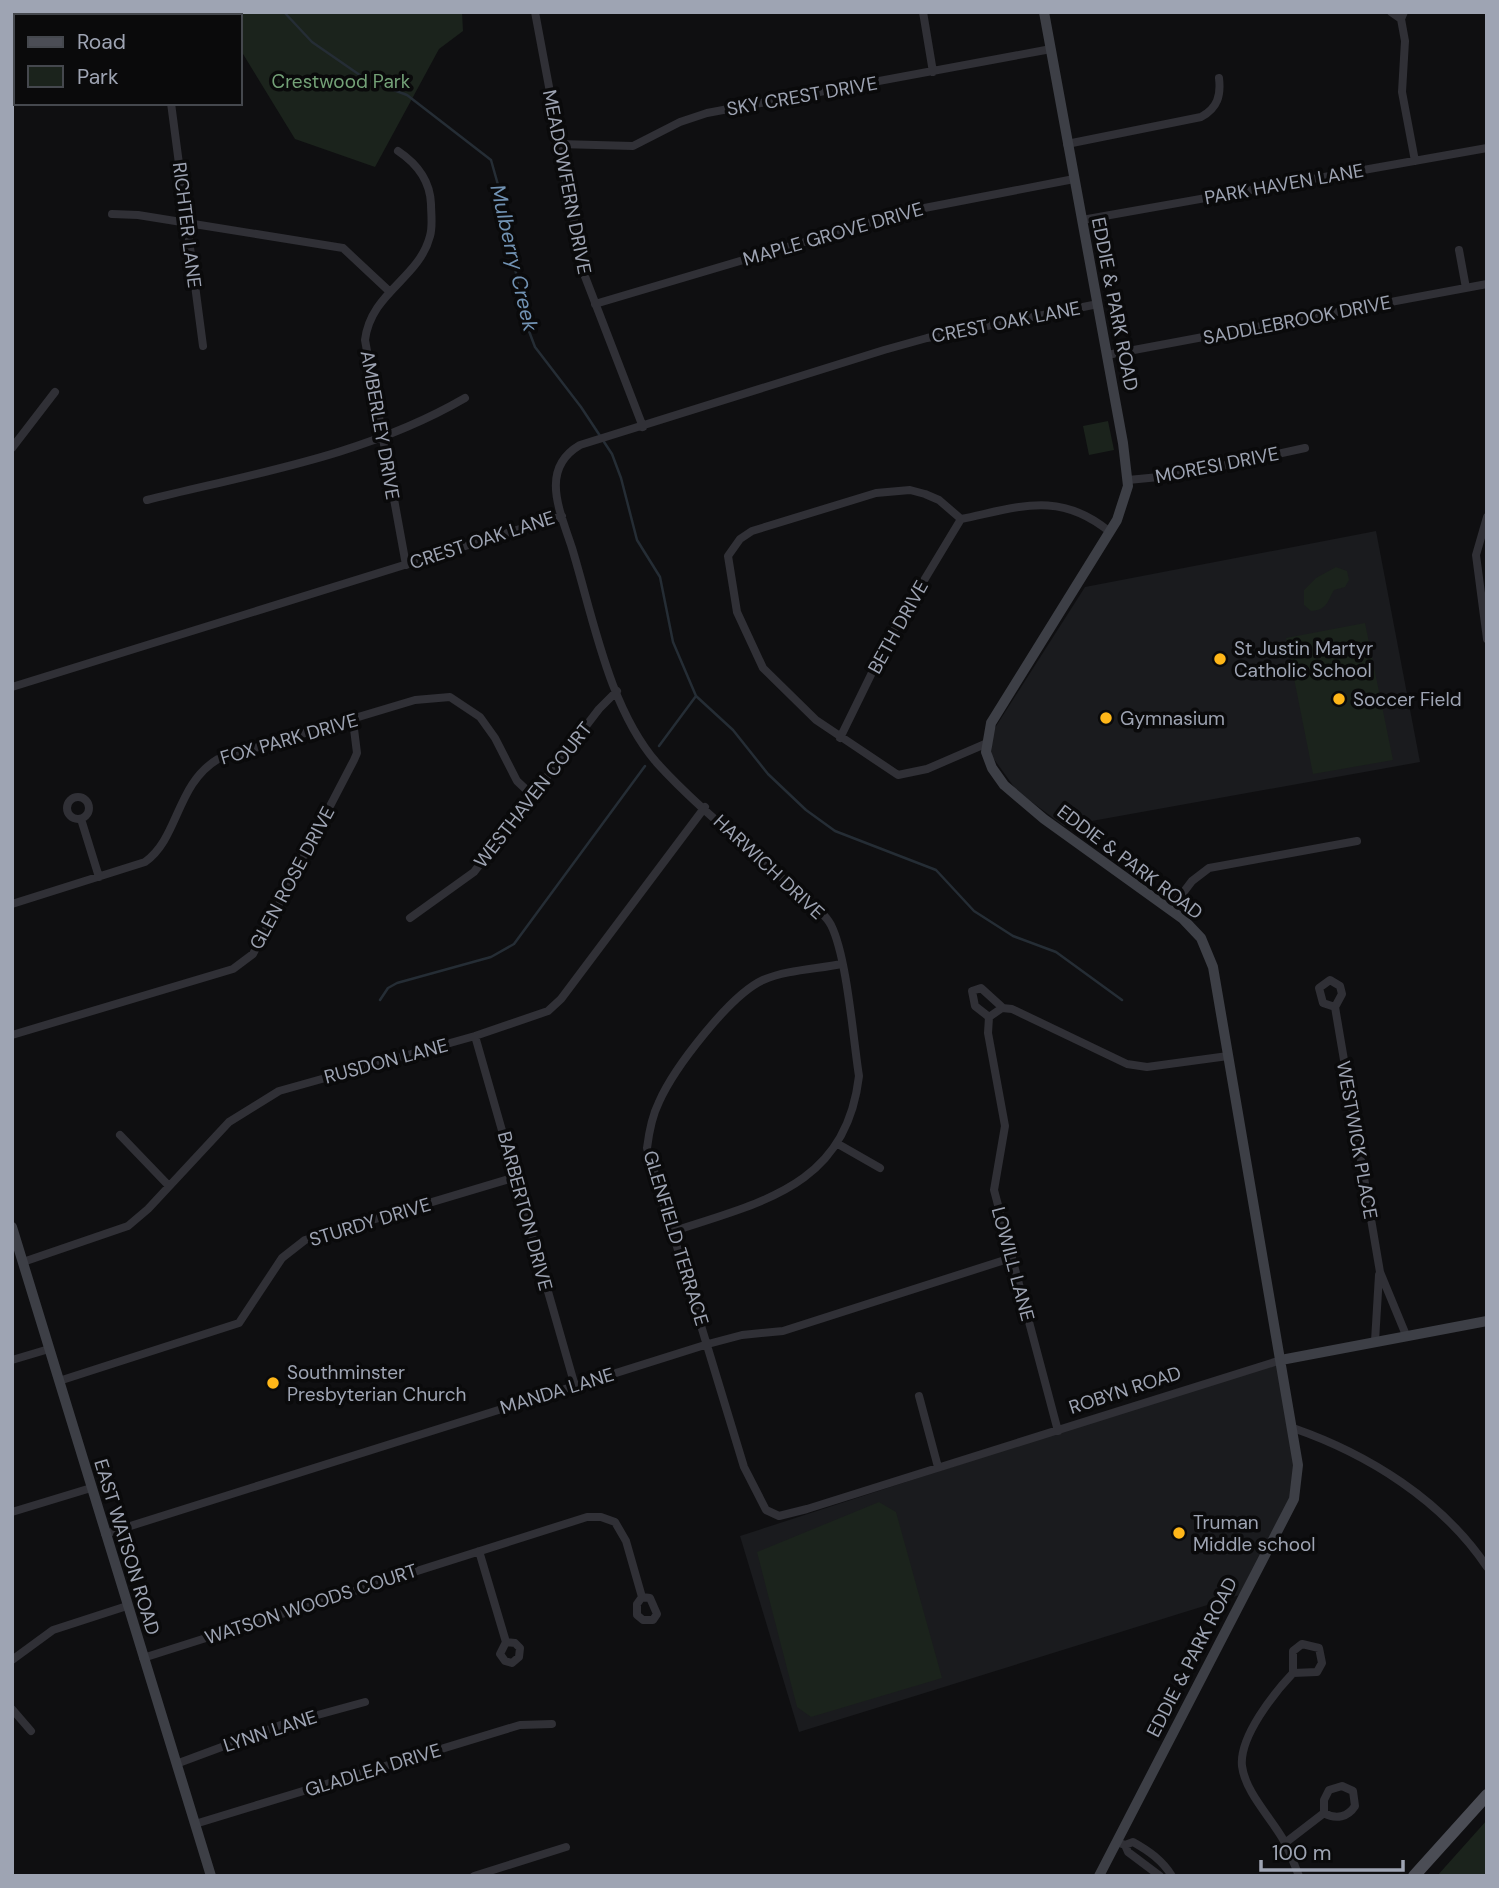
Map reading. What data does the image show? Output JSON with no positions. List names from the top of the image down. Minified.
{"streets":{"street":["SKY CREST DRIVE","MEADOWFERN DRIVE","PARK HAVEN LANE","RICHTER LANE","MAPLE GROVE DRIVE","EDDIE & PARK ROAD","SADDLEBROOK DRIVE","CREST OAK LANE","AMBERLEY DRIVE","MORESI DRIVE","BETH DRIVE","FOX PARK DRIVE","WESTHAVEN COURT","HARWICH DRIVE","GLEN ROSE DRIVE","RUSDON LANE","WESTWICK PLACE","BARBERTON DRIVE","STURDY DRIVE","GLENFIELD TERRACE","LOWILL LANE","ROBYN ROAD","MANDA LANE","EAST WATSON ROAD","WATSON WOODS COURT","LYNN LANE","GLADLEA DRIVE"]},"crossings":[["SKY CREST DRIVE","MEADOWFERN DRIVE"],["SKY CREST DRIVE","EDDIE & PARK ROAD"],["MEADOWFERN DRIVE","MAPLE GROVE DRIVE"],["MEADOWFERN DRIVE","CREST OAK LANE"],["PARK HAVEN LANE","EDDIE & PARK ROAD"],["MAPLE GROVE DRIVE","EDDIE & PARK ROAD"],["EDDIE & PARK ROAD","SADDLEBROOK DRIVE"],["EDDIE & PARK ROAD","CREST OAK LANE"],["EDDIE & PARK ROAD","MORESI DRIVE"],["EDDIE & PARK ROAD","ROBYN ROAD"],["CREST OAK LANE","AMBERLEY DRIVE"],["CREST OAK LANE","HARWICH DRIVE"],["FOX PARK DRIVE","WESTHAVEN COURT"],["FOX PARK DRIVE","GLEN ROSE DRIVE"],["WESTHAVEN COURT","HARWICH DRIVE"],["HARWICH DRIVE","RUSDON LANE"],["HARWICH DRIVE","GLENFIELD TERRACE"],["RUSDON LANE","BARBERTON DRIVE"],["RUSDON LANE","EAST WATSON ROAD"],["WESTWICK PLACE","ROBYN ROAD"],["BARBERTON DRIVE","STURDY DRIVE"],["BARBERTON DRIVE","MANDA LANE"],["STURDY DRIVE","EAST WATSON ROAD"],["GLENFIELD TERRACE","ROBYN ROAD"],["GLENFIELD TERRACE","MANDA LANE"],["LOWILL LANE","ROBYN ROAD"],["LOWILL LANE","MANDA LANE"],["MANDA LANE","EAST WATSON ROAD"],["EAST WATSON ROAD","WATSON WOODS COURT"],["EAST WATSON ROAD","LYNN LANE"],["EAST WATSON ROAD","GLADLEA DRIVE"]],"water":["Mulberry Creek"],"parks":["Crestwood Park"],"places":["St Justin Martyr Catholic School","Soccer Field","Gymnasium","Southminster Presbyterian Church","Truman Middle school"],"legend":["Road","Park"],"scale_bar":"100 m"}
